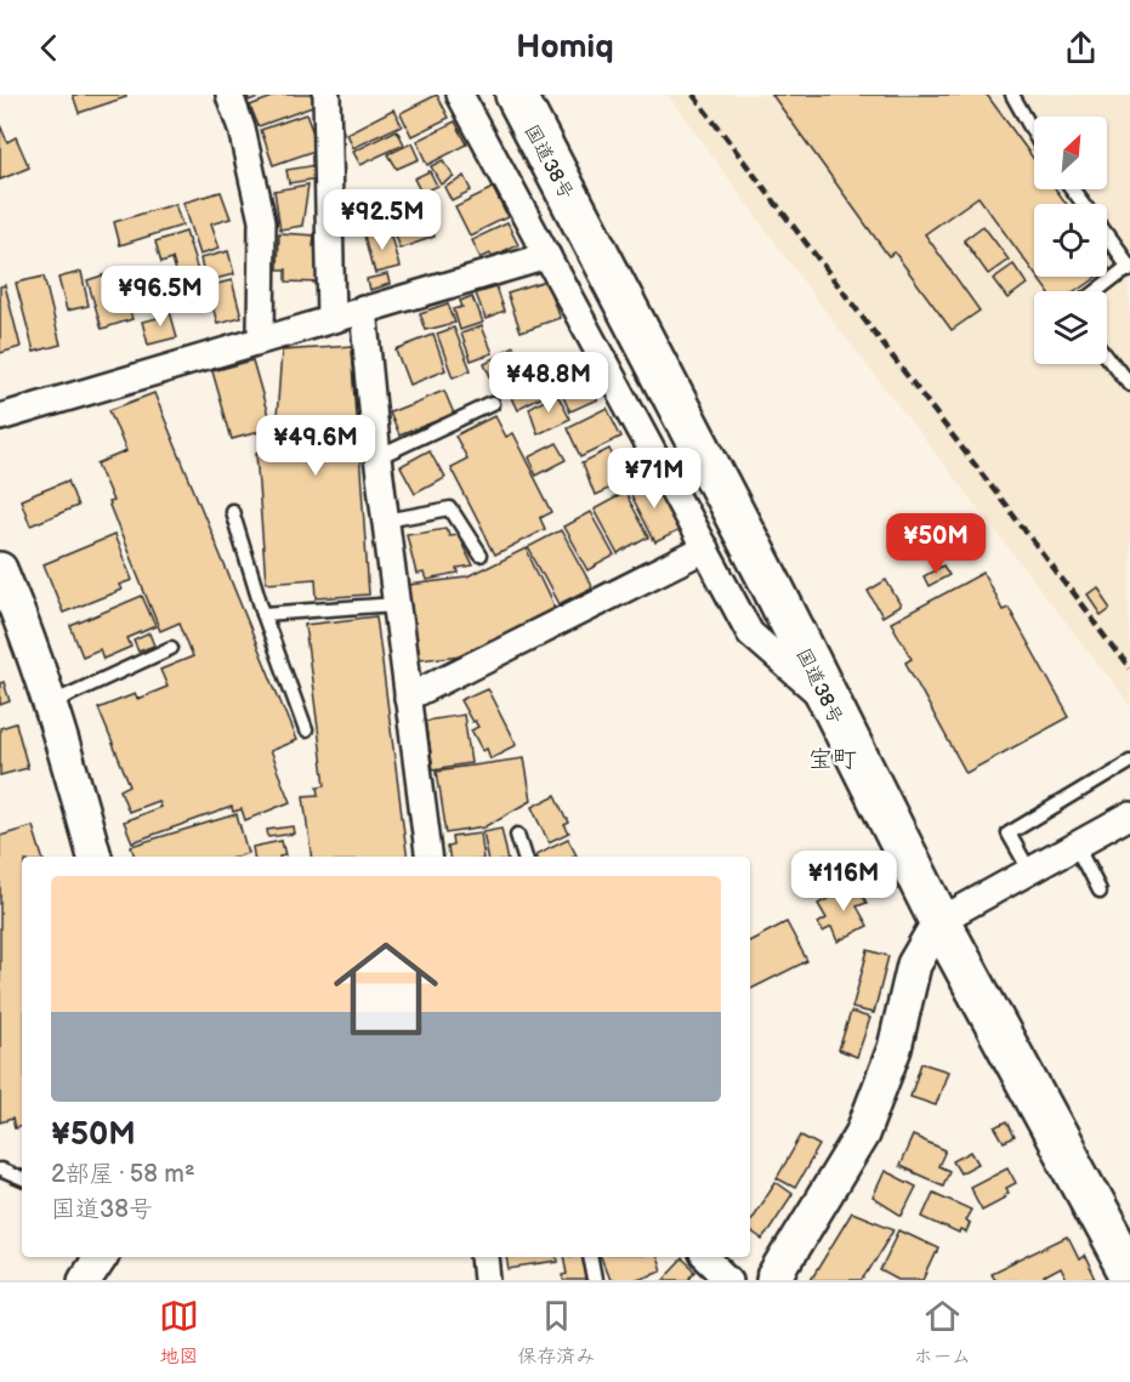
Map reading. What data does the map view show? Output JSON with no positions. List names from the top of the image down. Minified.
{"streets":{"highway":["国道38号"]},"districts":["宝町"],"north":"top right","page":{"header":"Homiq","price":["¥92.5M","¥96.5M","¥48.8M","¥49.6M","¥71M","¥50M","¥116M"],"list":[{"name":"¥50M","note":"2部屋 · 58 m² · 国道38号"}],"tabs":["地図","保存済み","ホーム"]}}
